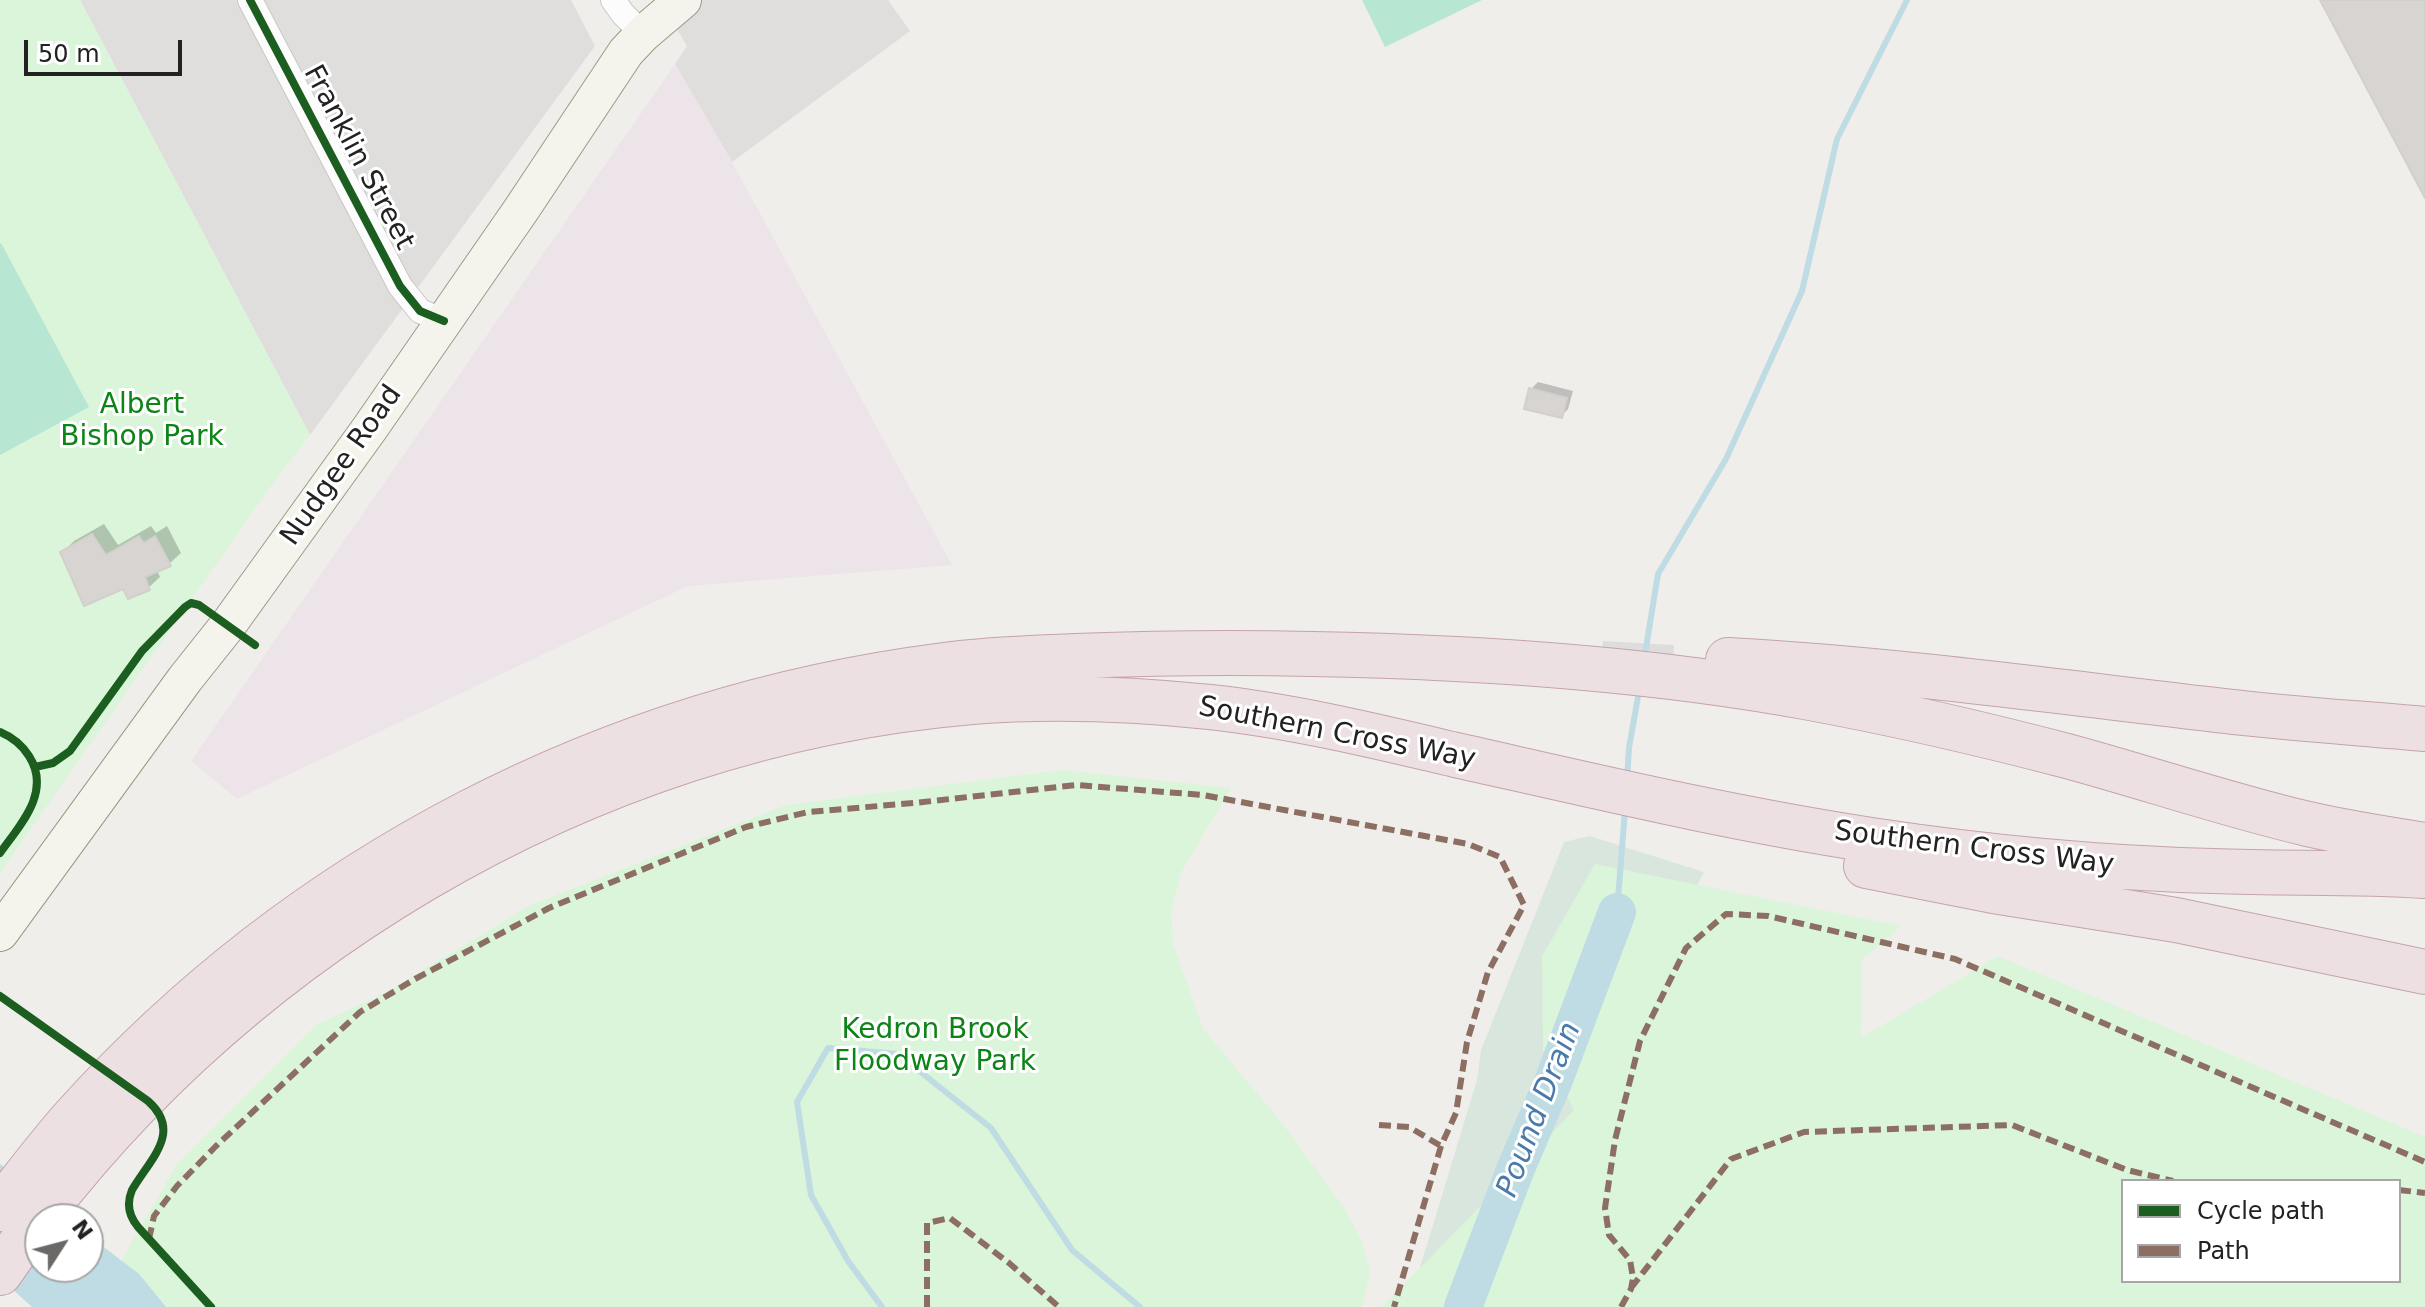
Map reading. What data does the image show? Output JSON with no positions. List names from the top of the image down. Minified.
{"streets":{"highway":["Southern Cross Way"],"main road":["Nudgee Road"],"street":["Franklin Street"]},"crossings":[["Franklin Street","Nudgee Road"]],"water":["Pound Drain"],"parks":["Albert Bishop Park","Kedron Brook Floodway Park"],"legend":["Cycle path","Path"],"scale_bar":"50 m","north":"top right"}
